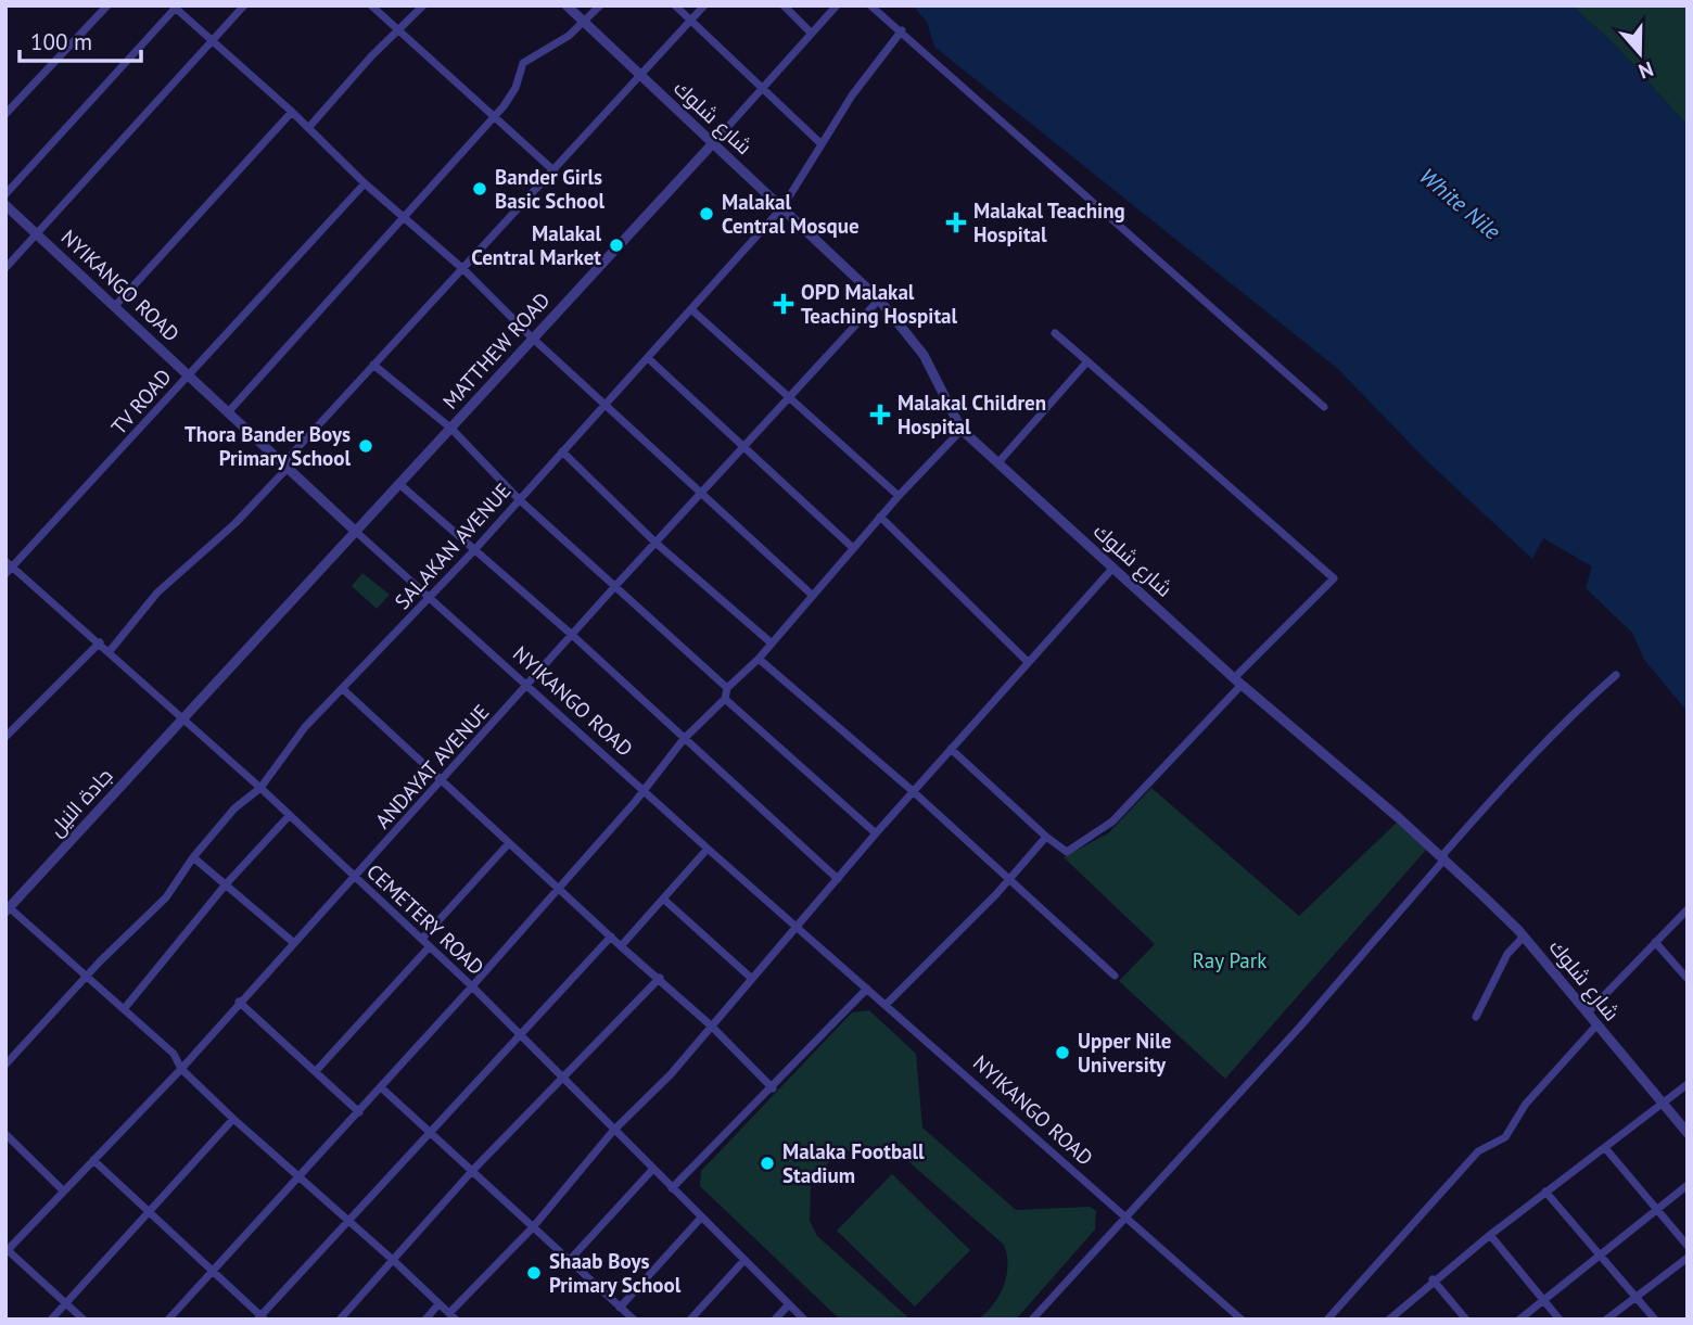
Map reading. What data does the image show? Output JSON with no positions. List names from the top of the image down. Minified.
{"streets":{"street":["شارع شلوك","NYIKANGO ROAD","MATTHEW ROAD","TV ROAD","SALAKAN AVENUE","ANDAYAT AVENUE","جادة النيل","CEMETERY ROAD"]},"crossings":[["شارع شلوك","MATTHEW ROAD"],["شارع شلوك","SALAKAN AVENUE"],["شارع شلوك","ANDAYAT AVENUE"],["NYIKANGO ROAD","MATTHEW ROAD"],["NYIKANGO ROAD","TV ROAD"],["NYIKANGO ROAD","SALAKAN AVENUE"],["NYIKANGO ROAD","ANDAYAT AVENUE"],["MATTHEW ROAD","جادة النيل"],["MATTHEW ROAD","CEMETERY ROAD"],["TV ROAD","CEMETERY ROAD"],["SALAKAN AVENUE","CEMETERY ROAD"],["ANDAYAT AVENUE","CEMETERY ROAD"],["جادة النيل","CEMETERY ROAD"]],"water":["White Nile"],"parks":["Ray Park"],"places":{"other":["Bander Girls Basic School","Malakal Central Mosque","Malakal Central Market","Thora Bander Boys Primary School","Upper Nile University","Malaka Football Stadium","Shaab Boys Primary School"],"health":["Malakal Teaching Hospital","OPD Malakal Teaching Hospital","Malakal Children Hospital"]},"scale_bar":"100 m","north":"bottom"}
